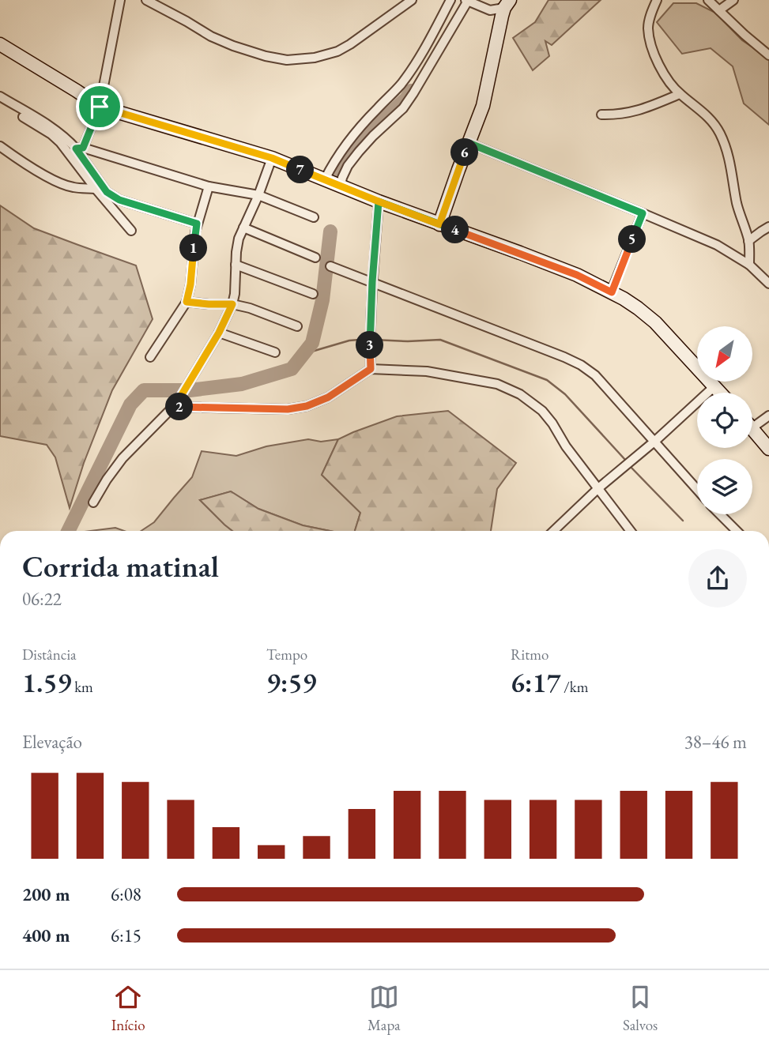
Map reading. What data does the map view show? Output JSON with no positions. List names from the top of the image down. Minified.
{"north":"bottom left","page":{"pins":["6","7","4","5","1","3","2"],"heading":["Corrida matinal","06:22"],"stats":[["Distância","1.59 km"],["Tempo","9:59"],["Ritmo","6:17 /km"]],"chart":["Elevação","38–46 m"],"list":[{"name":"200 m","note":"6:08"},{"name":"400 m","note":"6:15"}],"tabs":["Início","Mapa","Salvos"]}}
